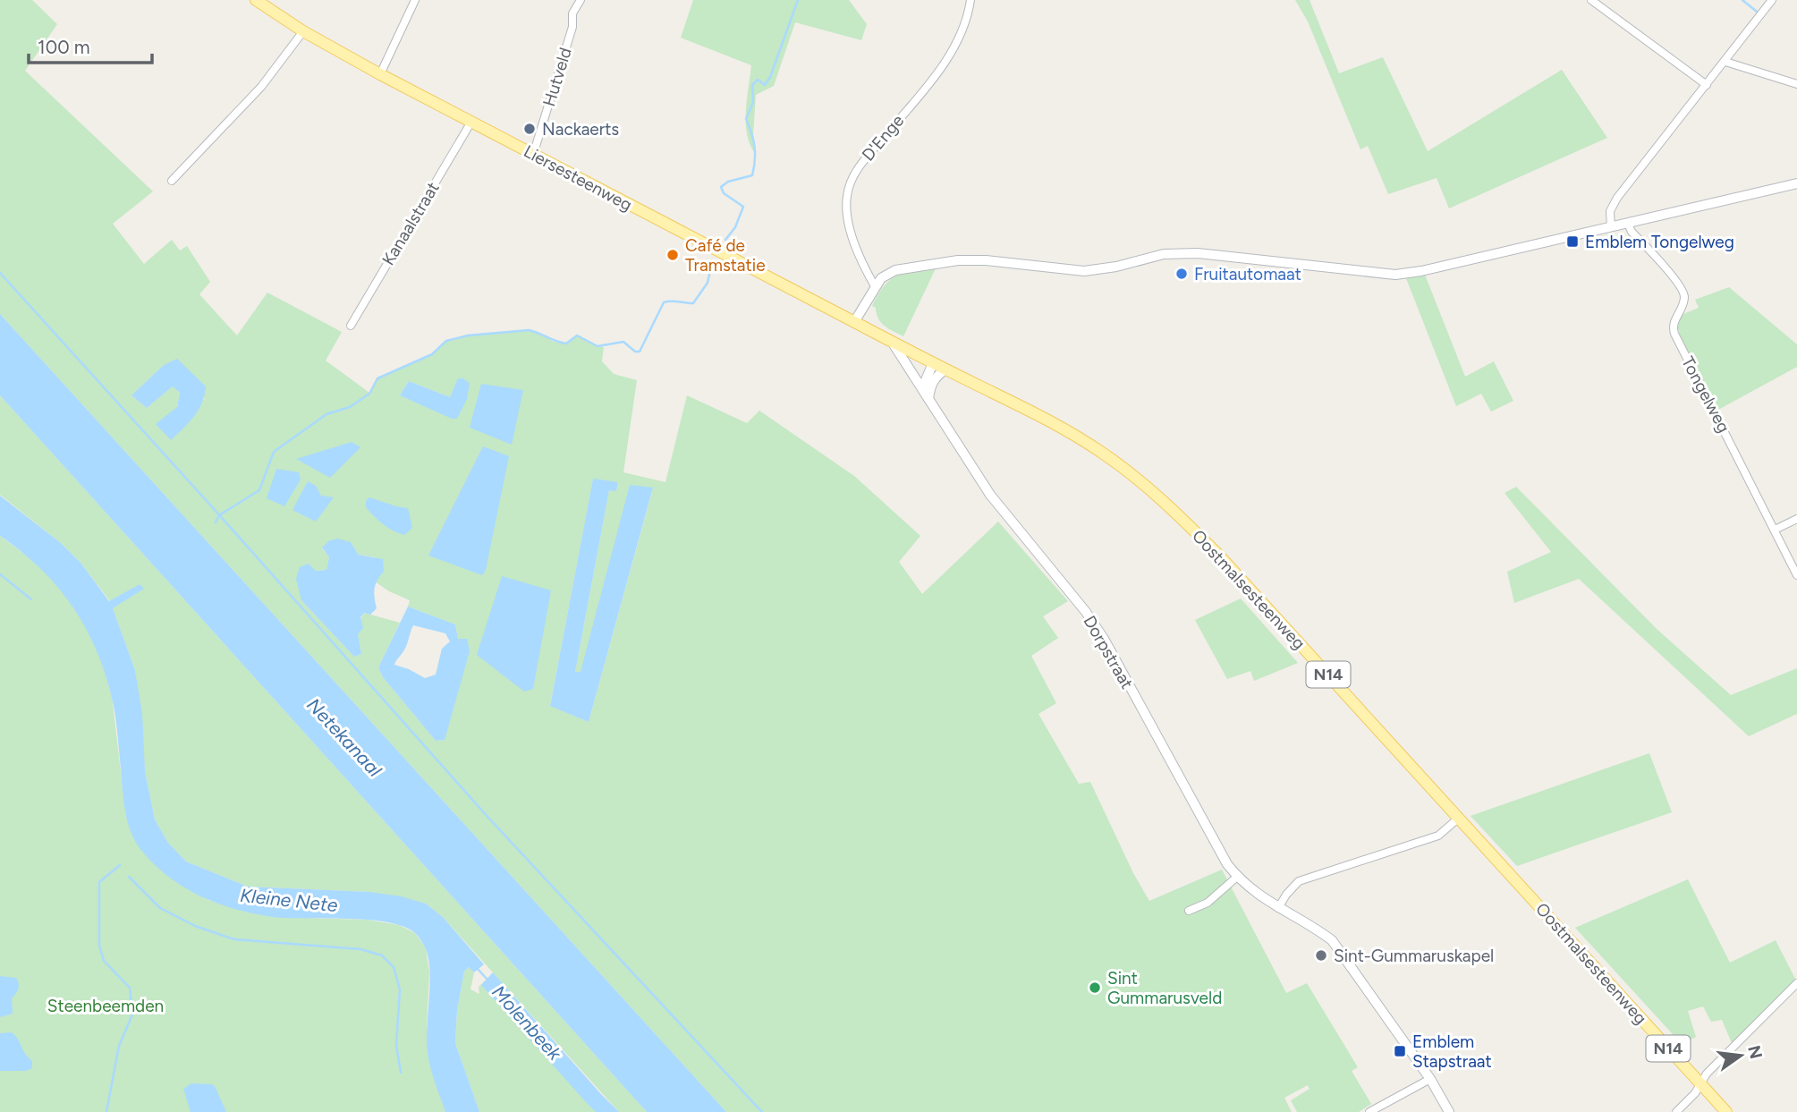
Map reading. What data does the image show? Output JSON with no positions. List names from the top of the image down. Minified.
{"streets":{"main road":["Liersesteenweg","Oostmalsesteenweg","N14"],"street":["Hutveld","D'Enge","Kanaalstraat","Tongelweg","Dorpstraat"]},"crossings":[["Hutveld","Liersesteenweg"],["Liersesteenweg","Kanaalstraat"],["Liersesteenweg","Oostmalsesteenweg"],["Oostmalsesteenweg","Dorpstraat"]],"water":["Netekanaal","Kleine Nete","Molenbeek"],"parks":["Steenbeemden"],"places":{"other":["Nackaerts","Café de Tramstatie","Fruitautomaat","Sint-Gummaruskapel","Sint Gummarusveld"],"transit":["Emblem Tongelweg","Emblem Stapstraat"]},"scale_bar":"100 m","north":"right"}
